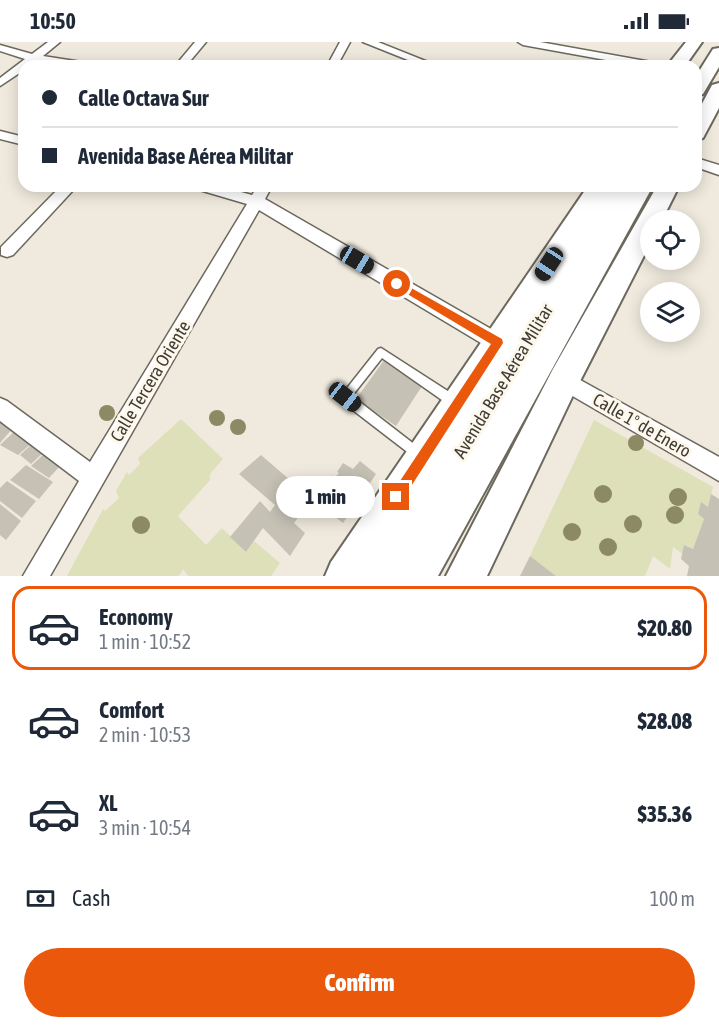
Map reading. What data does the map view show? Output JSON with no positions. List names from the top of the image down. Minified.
{"streets":{"main road":["Avenida Base Aérea Militar"],"street":["Calle Tercera Oriente","Calle 1° de Enero"]},"page":{"status":"10:50","banner":["Calle Octava Sur","Avenida Base Aérea Militar"],"bubble":"1 min","list":[{"name":"Economy","note":"1 min · 10:52","value":"$20.80"},{"name":"Comfort","note":"2 min · 10:53","value":"$28.08"},{"name":"XL","note":"3 min · 10:54","value":"$35.36"}],"pay":["Cash","100 m"],"buttons":"Confirm"}}
